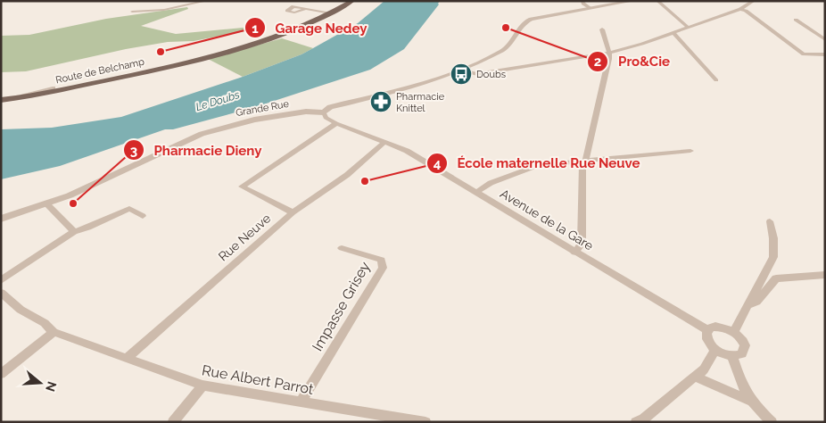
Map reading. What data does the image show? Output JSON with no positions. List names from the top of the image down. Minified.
{"streets":{"main road":["Route de Belchamp"],"street":["Grande Rue","Avenue de la Gare","Rue Neuve","Impasse Grisey","Rue Albert Parrot"]},"crossings":[["Grande Rue","Avenue de la Gare"],["Avenue de la Gare","Rue Neuve"],["Rue Neuve","Rue Albert Parrot"],["Impasse Grisey","Rue Albert Parrot"]],"water":["Le Doubs"],"places":{"other":["Pro&Cie","Garage Nedey","École maternelle Rue Neuve","Pharmacie Dieny"],"bus stop":["Doubs"],"pharmacy":["Pharmacie Knittel"]},"north":"right"}
